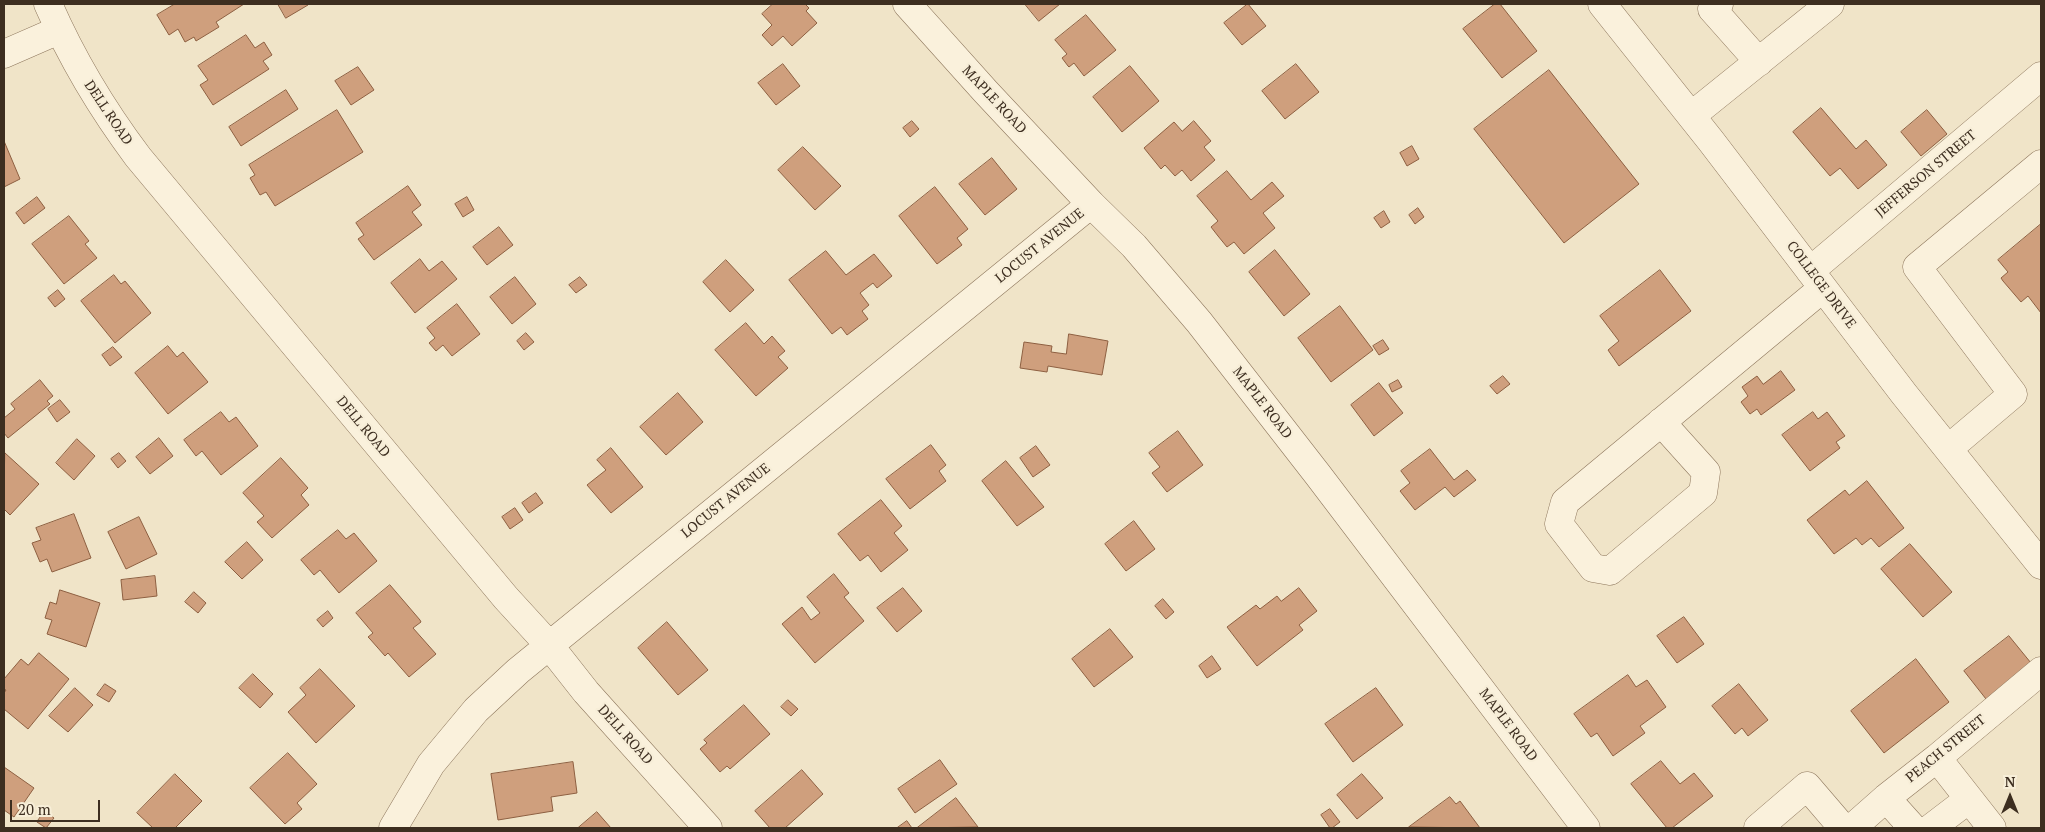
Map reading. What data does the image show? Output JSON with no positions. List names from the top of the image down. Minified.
{"streets":{"street":["MAPLE ROAD","DELL ROAD","JEFFERSON STREET","LOCUST AVENUE","COLLEGE DRIVE","PEACH STREET"]},"crossings":[["MAPLE ROAD","LOCUST AVENUE"],["DELL ROAD","LOCUST AVENUE"],["JEFFERSON STREET","COLLEGE DRIVE"]],"scale_bar":"20 m","north":"top"}
